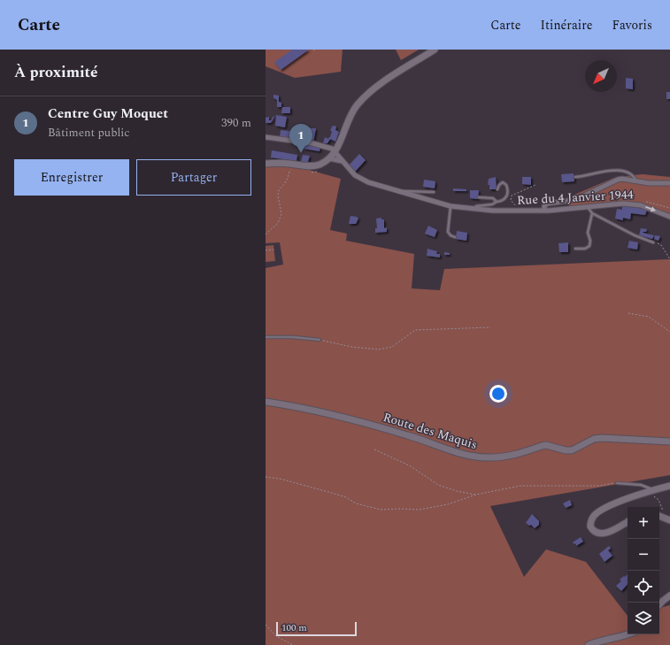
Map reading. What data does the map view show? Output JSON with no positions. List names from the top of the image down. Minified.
{"streets":{"street":["Rue du 4 Janvier 1944","Route des Maquis"]},"scale_bar":"100 m","north":"bottom left","page":{"header":"Carte","nav":["Carte","Itinéraire","Favoris"],"heading":"À proximité","list":[{"mark":"1","name":"Centre Guy Moquet","note":"Bâtiment public","value":"390 m"}],"pins":"1","buttons":["Enregistrer","Partager"],"map_buttons":["+","−"],"scale":"100 m"}}
